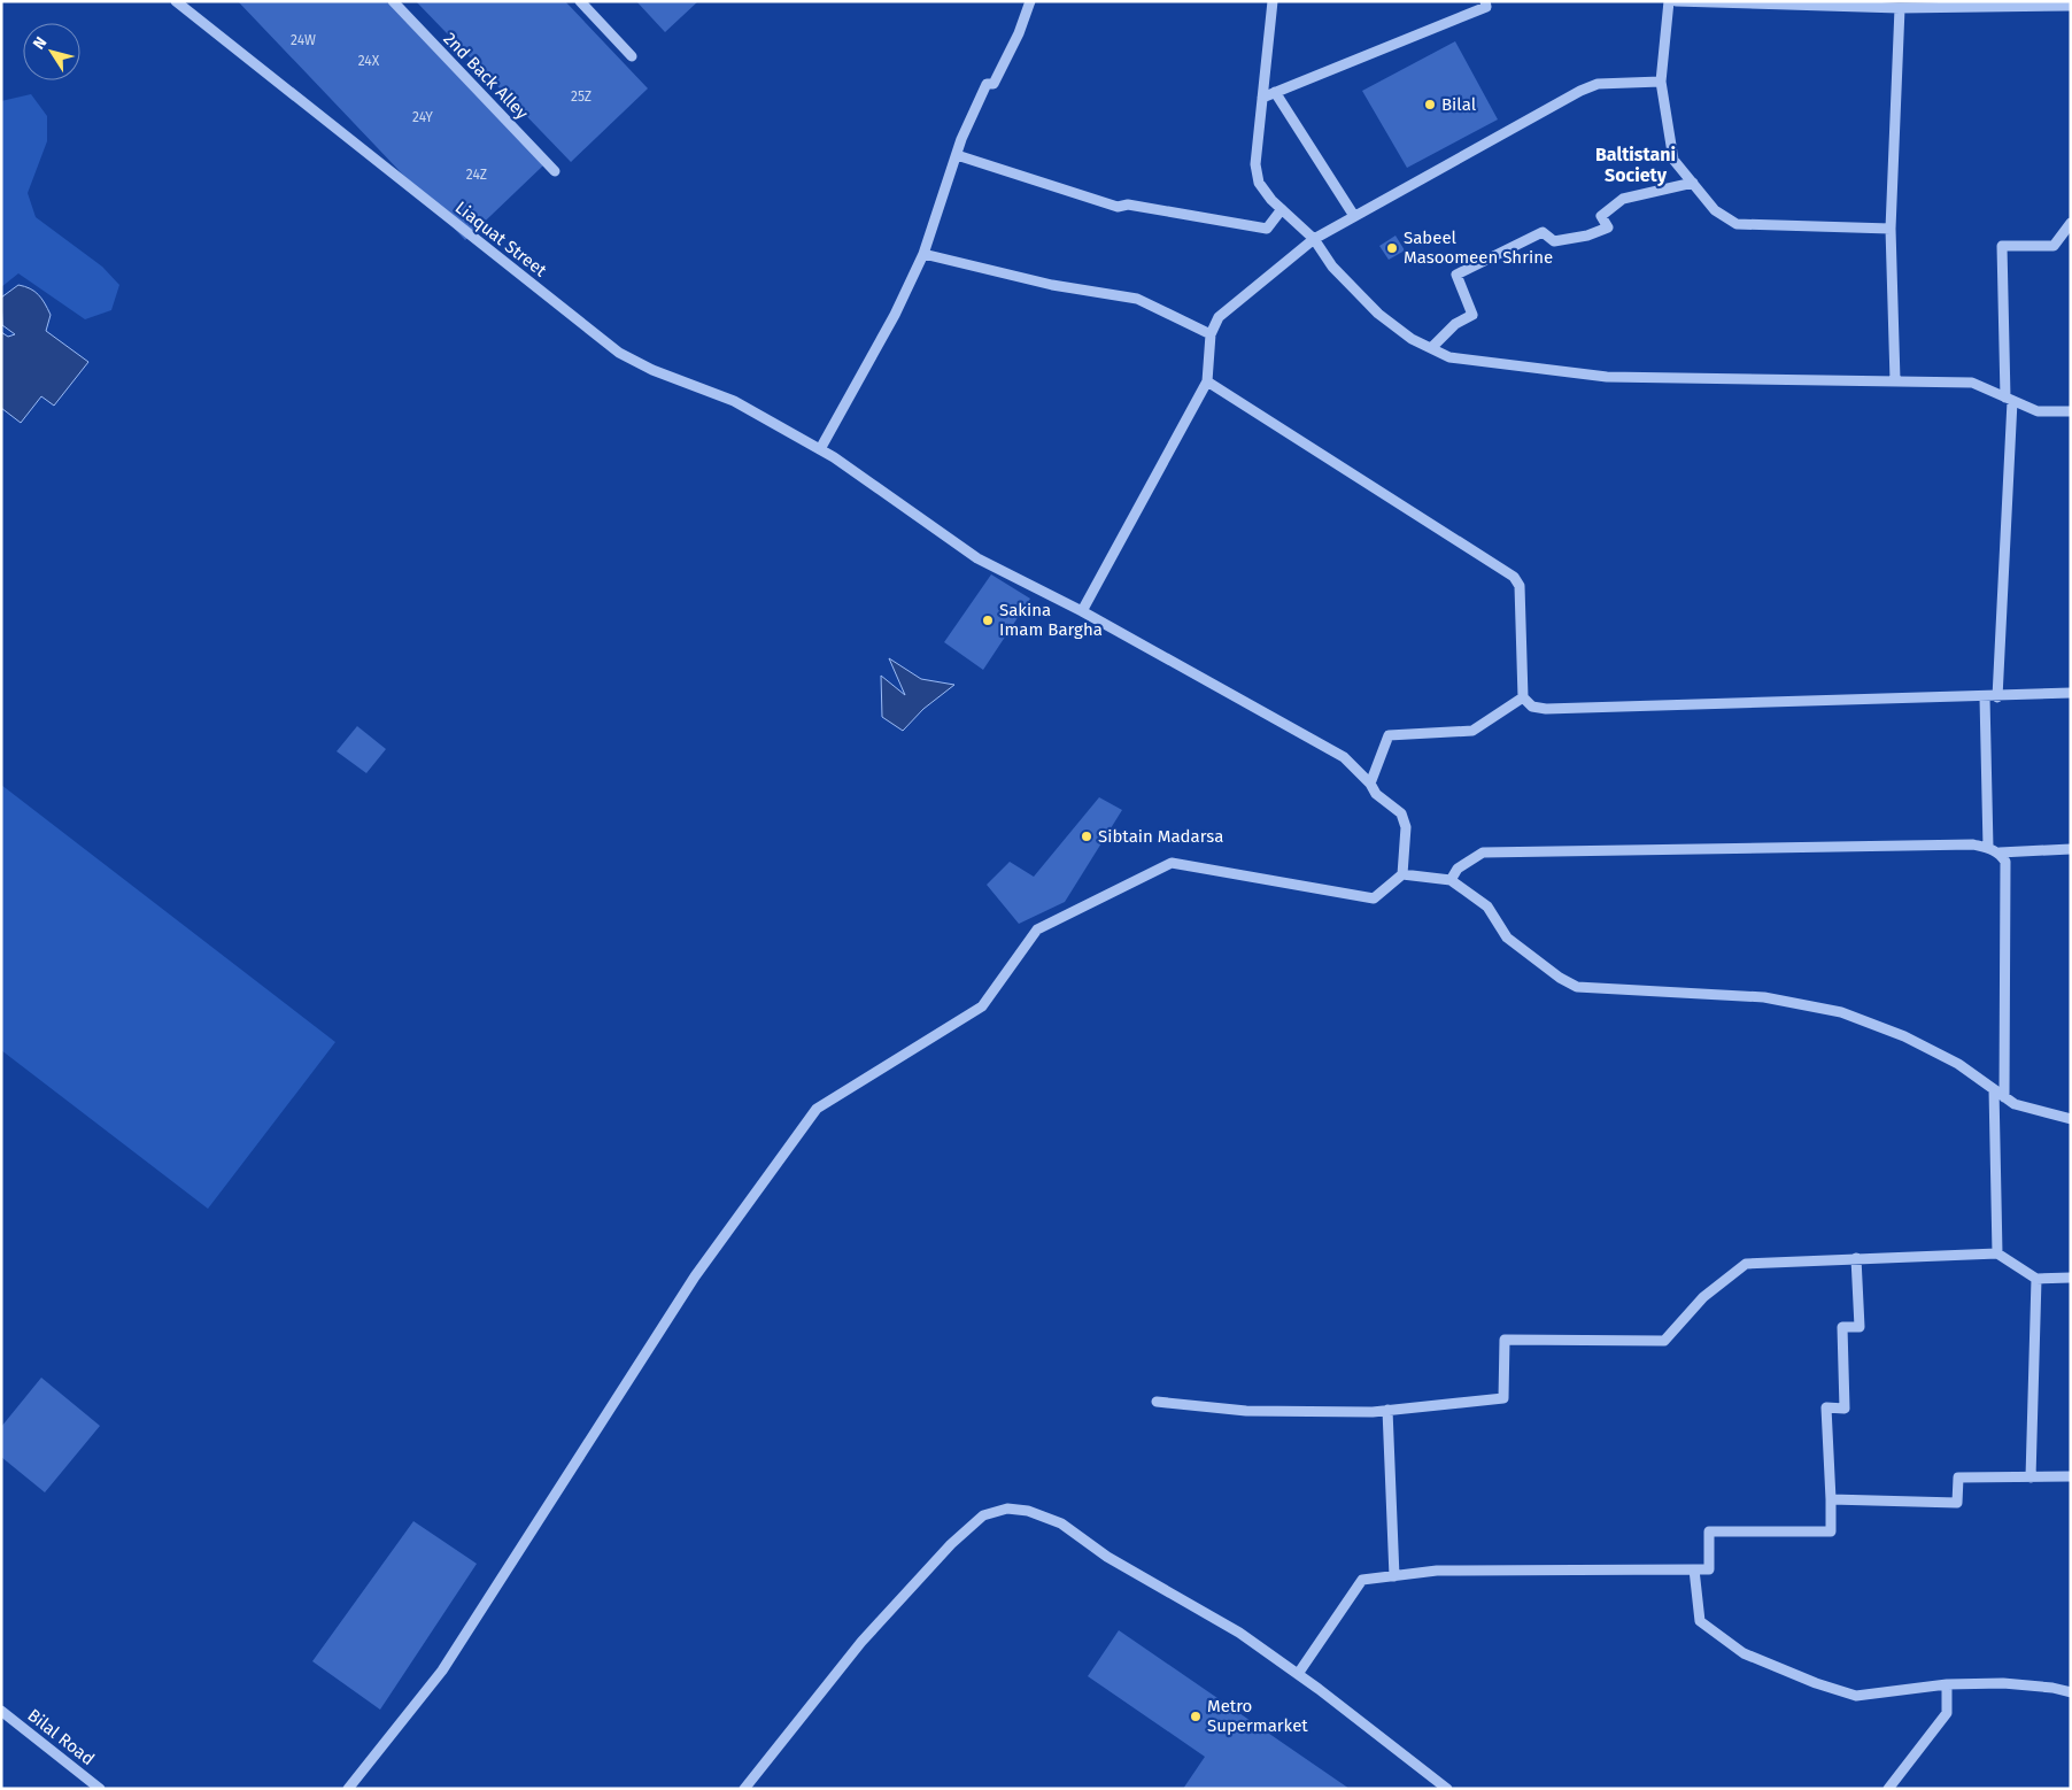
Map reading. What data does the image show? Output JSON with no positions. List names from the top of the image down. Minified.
{"streets":{"street":["2nd Back Alley","Liaquat Street","Bilal Road"]},"districts":["Baltistani Society"],"places":["Bilal","Sabeel Masoomeen Shrine","Sakina Imam Bargha","Sibtain Madarsa","Metro Supermarket"],"house_numbers":["24W","24X","25Z","24Y","24Z"],"north":"top left"}
